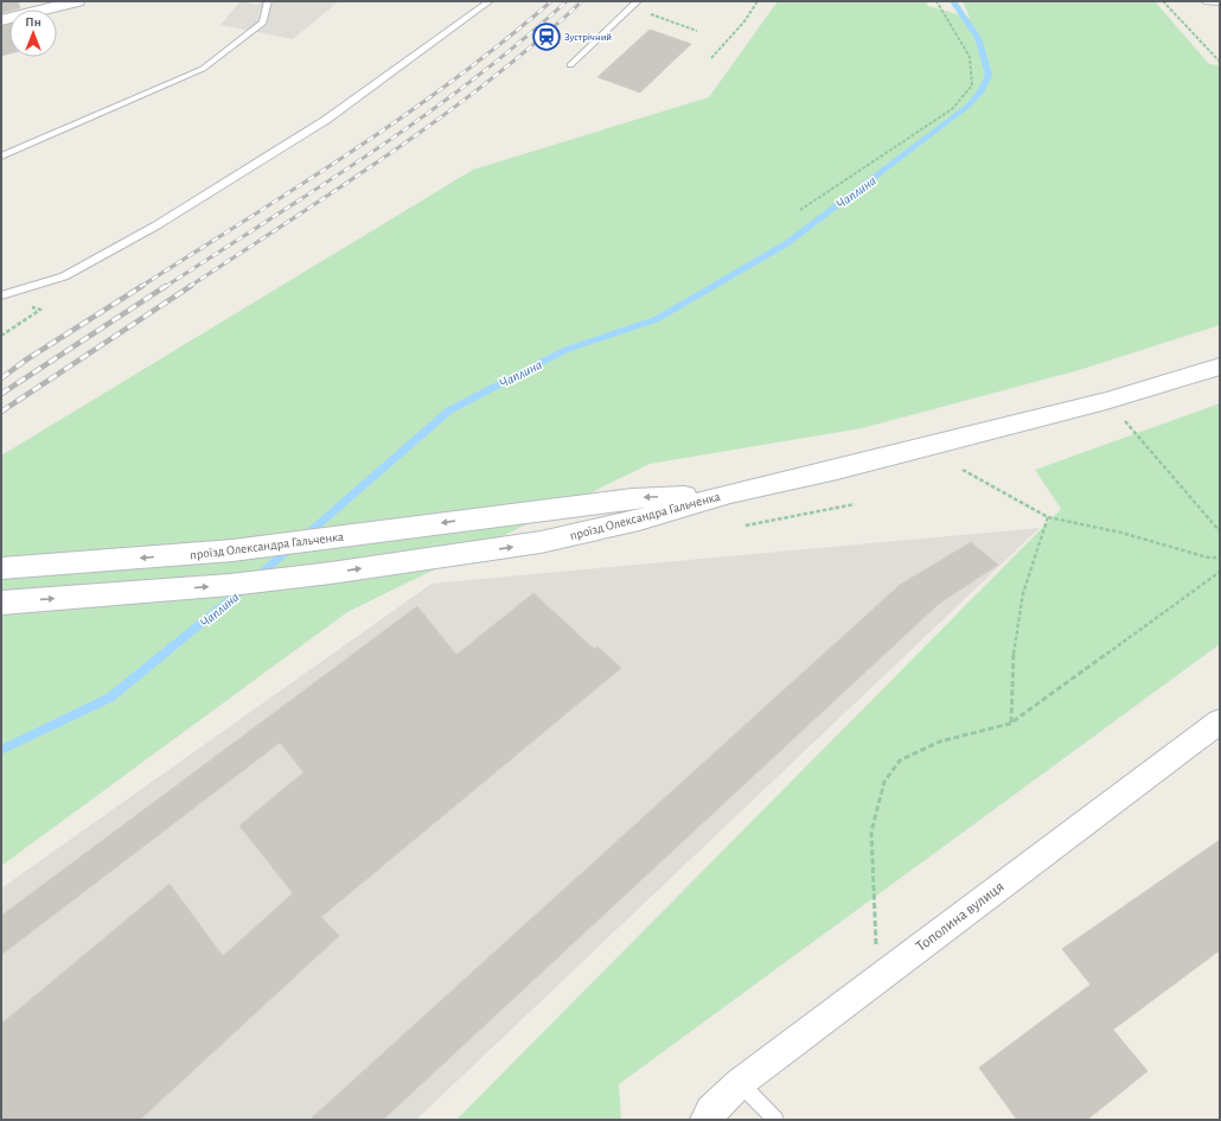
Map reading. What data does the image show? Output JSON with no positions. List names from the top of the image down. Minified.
{"streets":{"main road":["проїзд Олександра Гальченка"],"street":["Тополина вулиця"]},"water":["Чаплина"],"places":{"station":["Зустрічний"]},"north":"top"}
